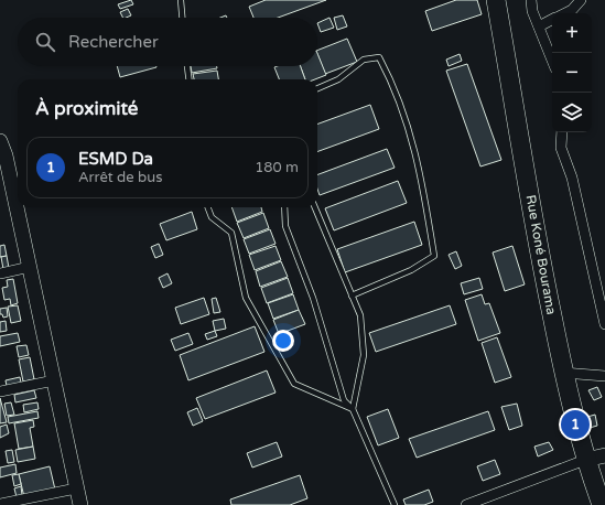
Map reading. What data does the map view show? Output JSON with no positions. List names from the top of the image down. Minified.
{"streets":{"highway":["Rue Koné Bourama"]},"page":{"map_buttons":["+","−"],"search":"Rechercher","heading":"À proximité","list":[{"mark":"1","name":"ESMD Da","note":"Arrêt de bus","value":"180 m"}],"pins":"1"}}
